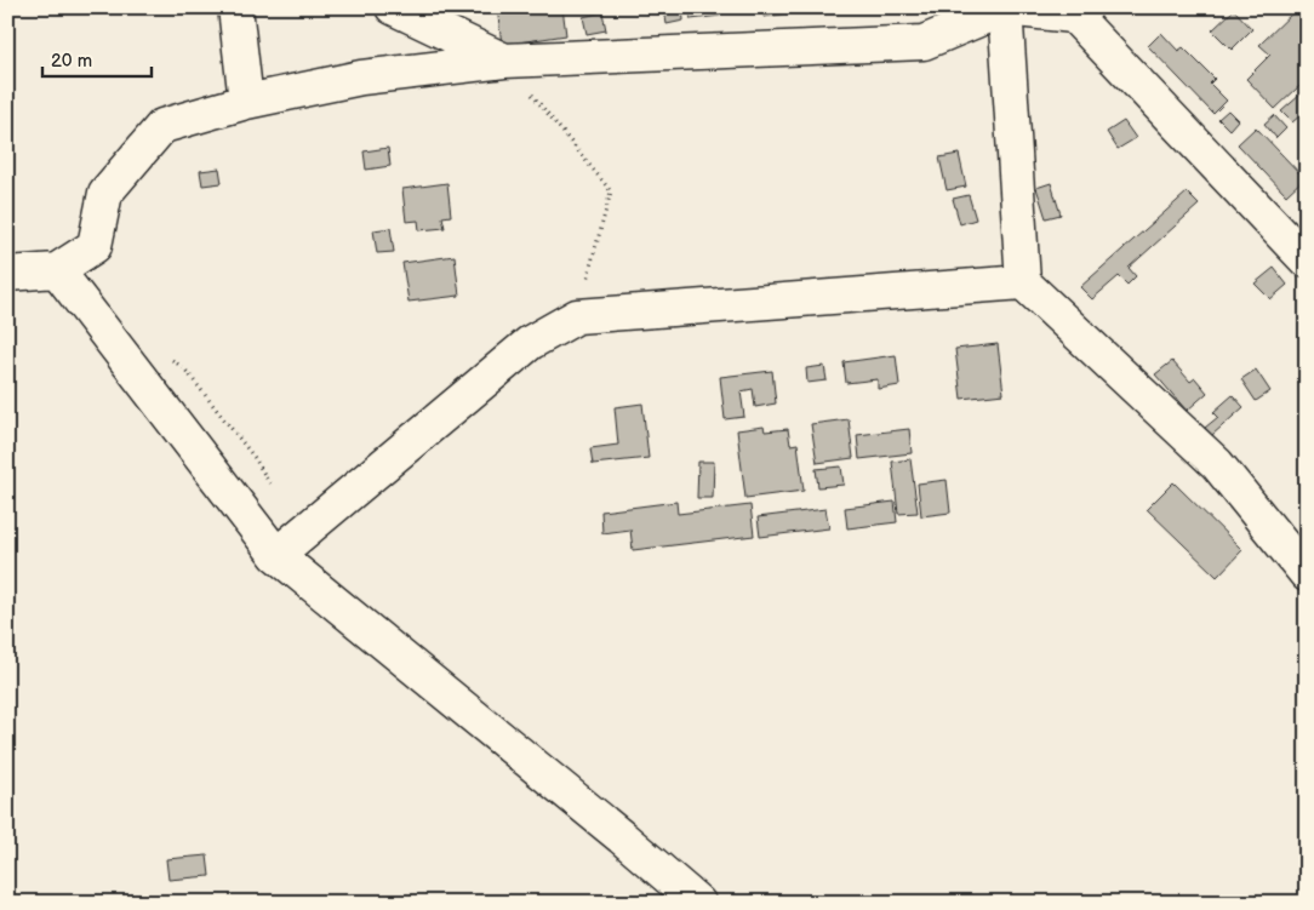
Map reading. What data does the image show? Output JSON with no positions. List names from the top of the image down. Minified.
{"scale_bar":"20 m"}
